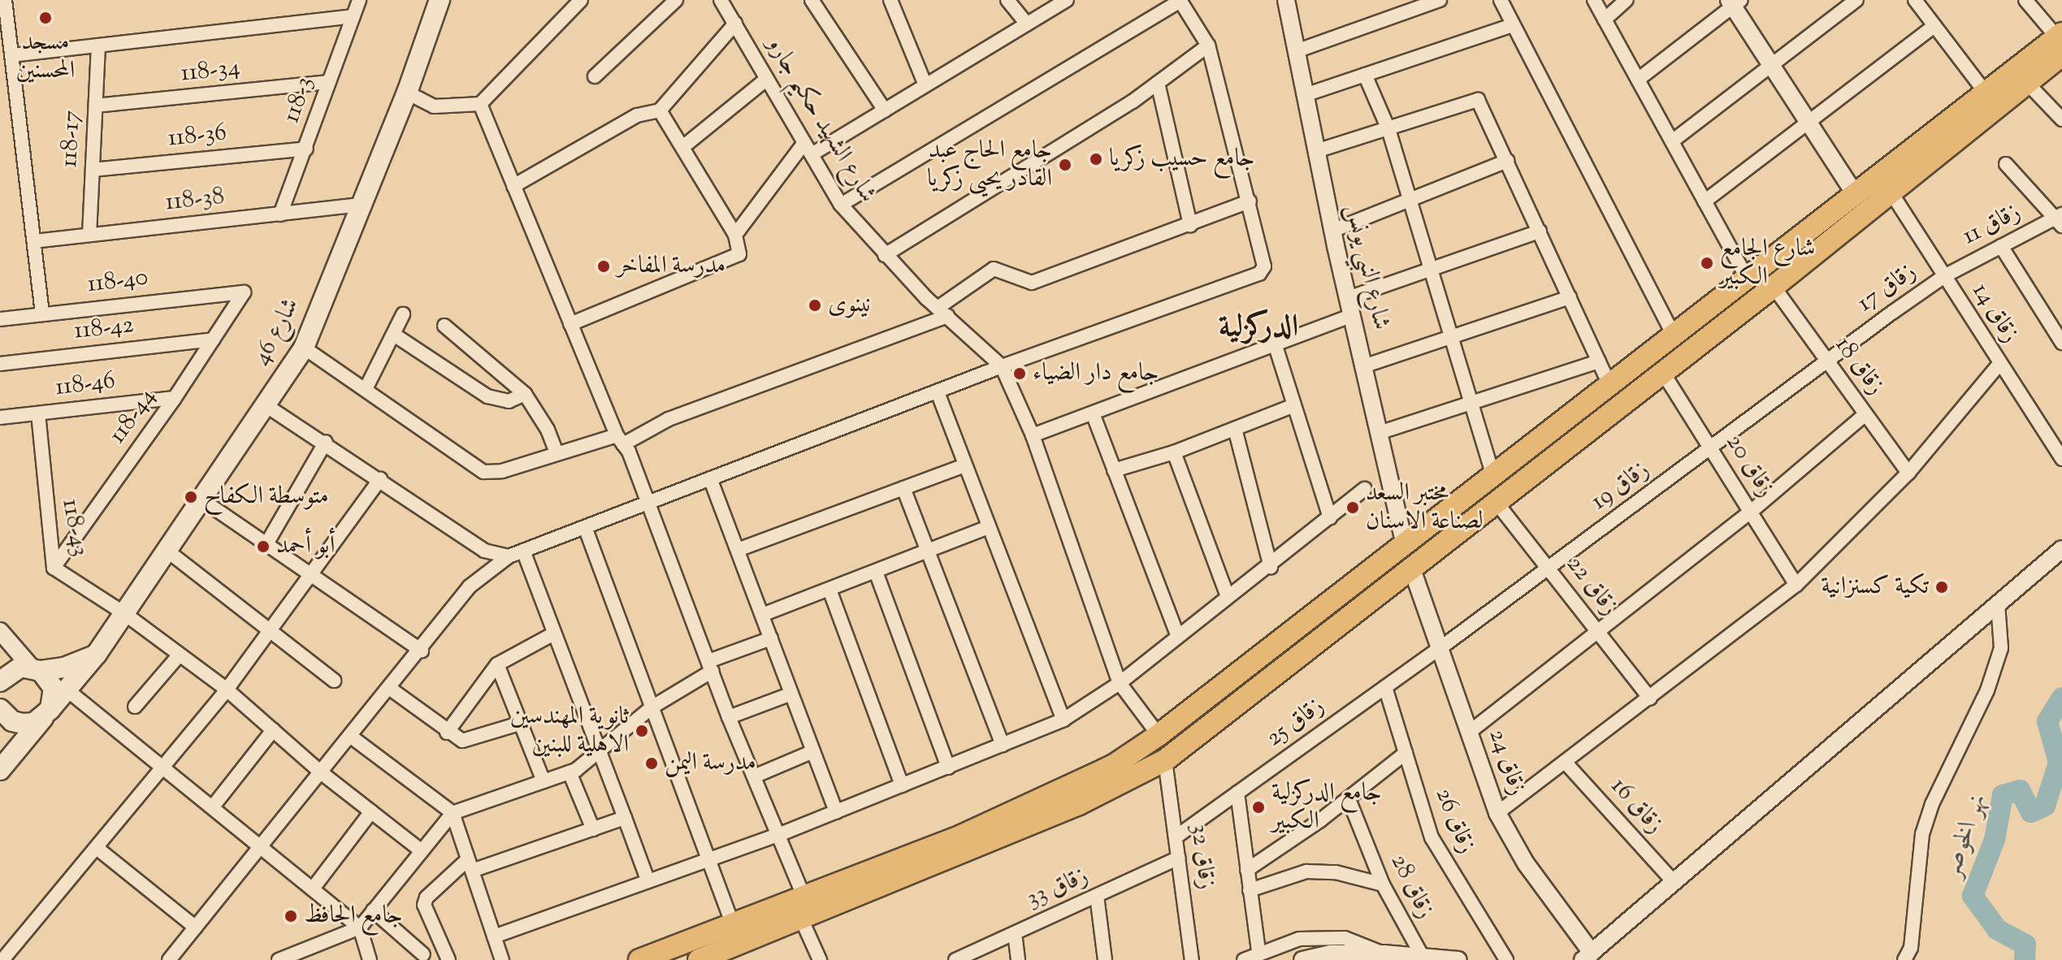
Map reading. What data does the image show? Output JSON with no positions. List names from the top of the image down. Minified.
{"streets":{"main road":["شارع 46"],"street":["118-34","118-3","شارع الشهيد حكيم جارو","118-36","118-17","118-38","زقاق 11","شارع النبي يونس","118-40","زقاق 17","زقاق 14","118-42","زقاق 18","118-46","118-44","زقاق 20","زقاق 19","118-43","زقاق 22","زقاق 25","زقاق 24","زقاق 16","زقاق 26","زقاق 32","زقاق 28","زقاق 33"]},"crossings":[["118-34","118-3"],["118-34","118-17"],["118-3","118-36"],["118-3","118-38"],["118-36","118-17"],["118-17","118-38"],["118-38","شارع 46"],["زقاق 11","زقاق 17"],["زقاق 11","زقاق 14"],["118-40","118-44"],["زقاق 17","زقاق 14"],["زقاق 17","زقاق 18"],["زقاق 17","زقاق 19"],["118-42","118-44"],["شارع 46","118-43"],["زقاق 18","زقاق 19"],["118-46","118-44"],["118-46","118-43"],["118-44","118-43"],["زقاق 20","زقاق 19"],["زقاق 19","زقاق 22"],["زقاق 19","زقاق 25"],["زقاق 19","زقاق 24"],["زقاق 25","زقاق 24"],["زقاق 25","زقاق 26"],["زقاق 25","زقاق 32"],["زقاق 32","زقاق 33"]],"districts":["الدركزلية"],"water":["نهر الخوصر"],"places":["مسجد المحسنين","جامع حسيب زكريا","جامع الحاج عبد القادر يحيى زكريا","شارع الجامع الكبير","مدرسة المفاخر","نينوى","جامع دار الضياء","متوسطة الكفاح","مختبر السعد لصناعة الاسنان","أبو أحمد","تكية كسنزانية","ثانوية المهندسين الاهلية للبنين","مدرسة اليمن","جامع الدركزلية الكبير","جامع الحافظ"]}
